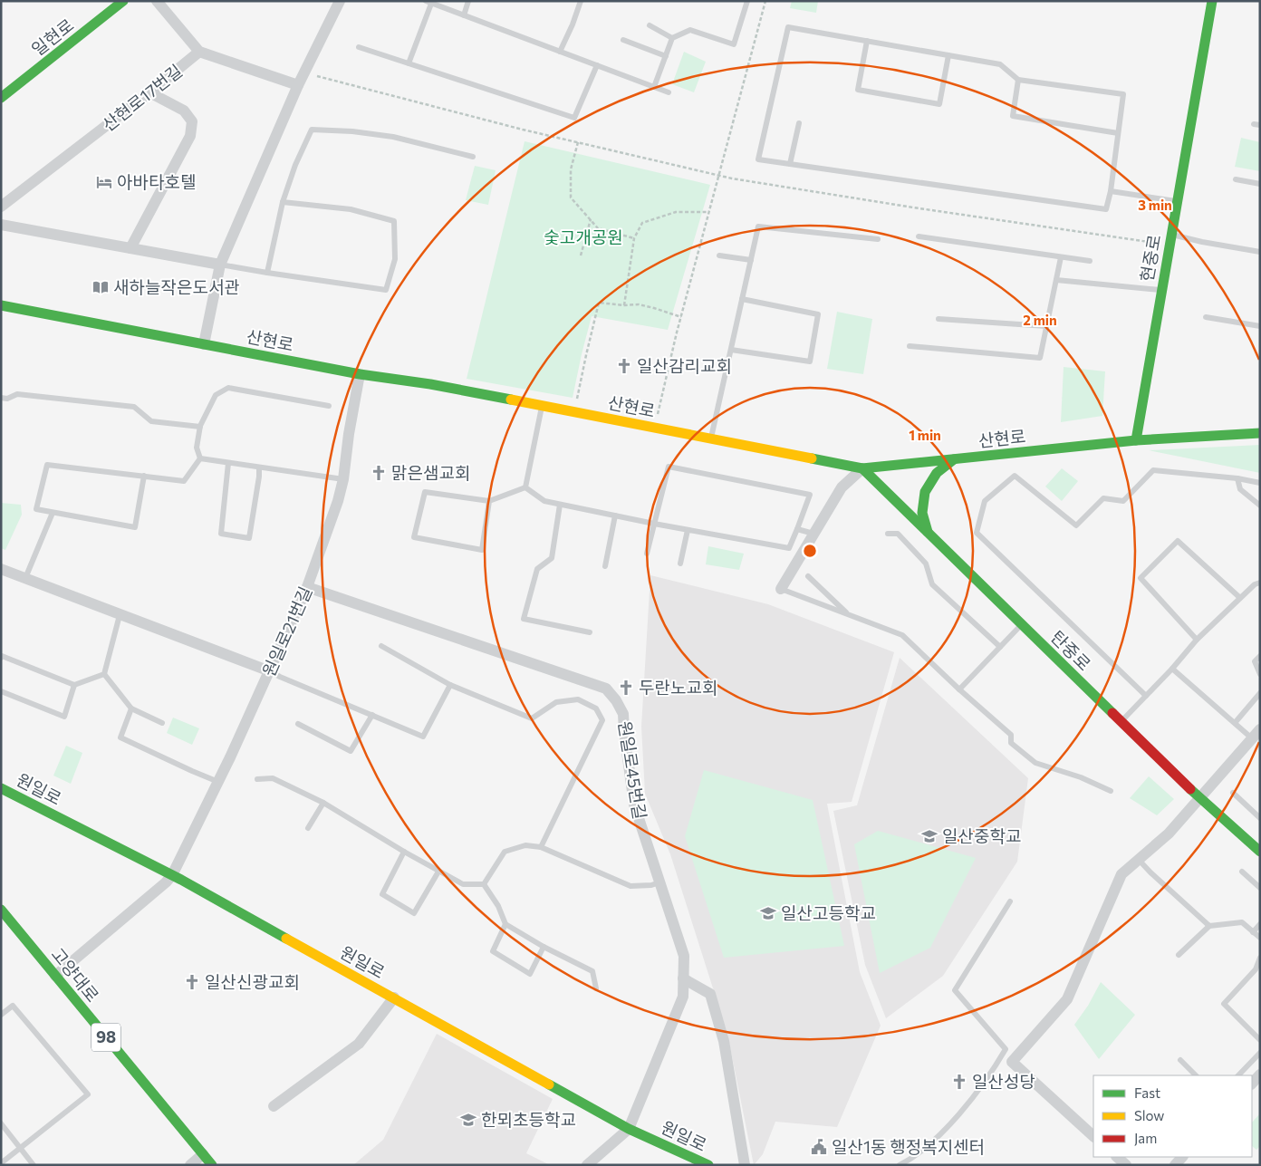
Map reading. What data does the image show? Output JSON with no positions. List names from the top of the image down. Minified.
{"streets":{"main road":["일현로","현중로","산현로","탄중로","원일로","고양대로","98"],"street":["산현로17번길","원일로21번길","원일로45번길"]},"crossings":[["현중로","산현로"],["산현로","원일로21번길"],["산현로","탄중로"],["원일로21번길","원일로45번길"],["원일로21번길","원일로"],["원일로21번길","고양대로"],["원일로45번길","원일로"]],"parks":["숯고개공원"],"places":{"hotel":["아바타호텔"],"library":["새하늘작은도서관"],"church":["일산감리교회","맑은샘교회","두란노교회","일산신광교회","일산성당"],"school or university":["일산중학교","일산고등학교","한뫼초등학교"],"public building":["일산1동 행정복지센터"]},"legend":["Fast","Slow","Jam"],"rings":["3 min","2 min","1 min"]}
